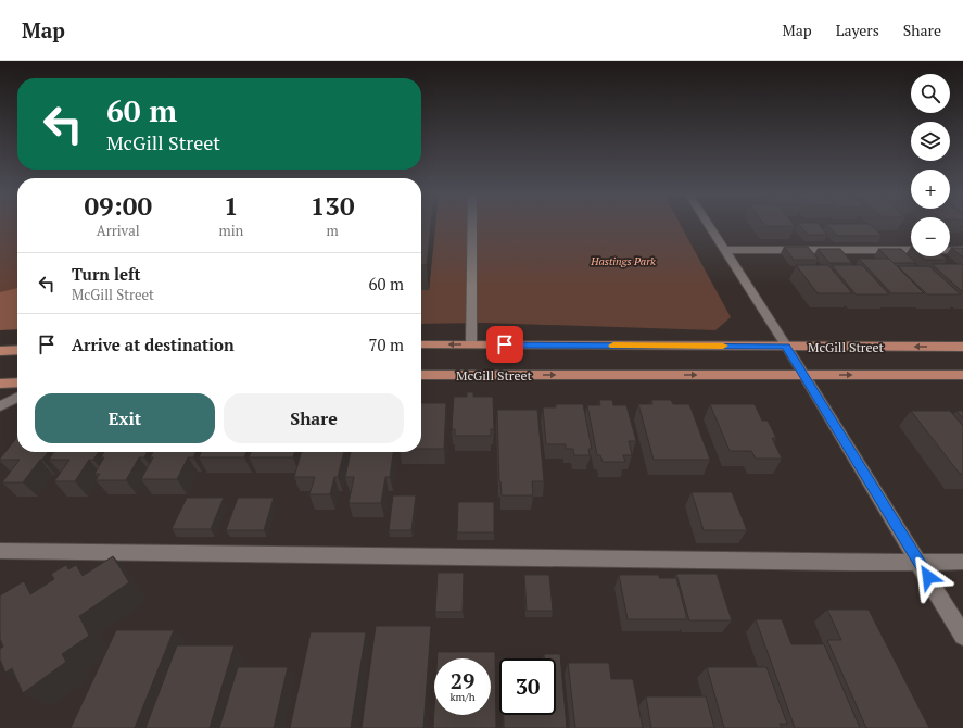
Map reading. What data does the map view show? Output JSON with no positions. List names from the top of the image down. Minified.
{"streets":{"main road":["McGill Street"]},"parks":["Hastings Park"],"page":{"header":"Map","nav":["Map","Layers","Share"],"map_buttons":["+","−"],"turn":["60 m","McGill Street"],"eta":["09:00","Arrival","1","min","130","m"],"list":[{"name":"Turn left","note":"McGill Street","value":"60 m"},{"name":"Arrive at destination","value":"70 m"}],"buttons":["Exit","Share"],"speed":"29 km/h","limit":"30"}}
